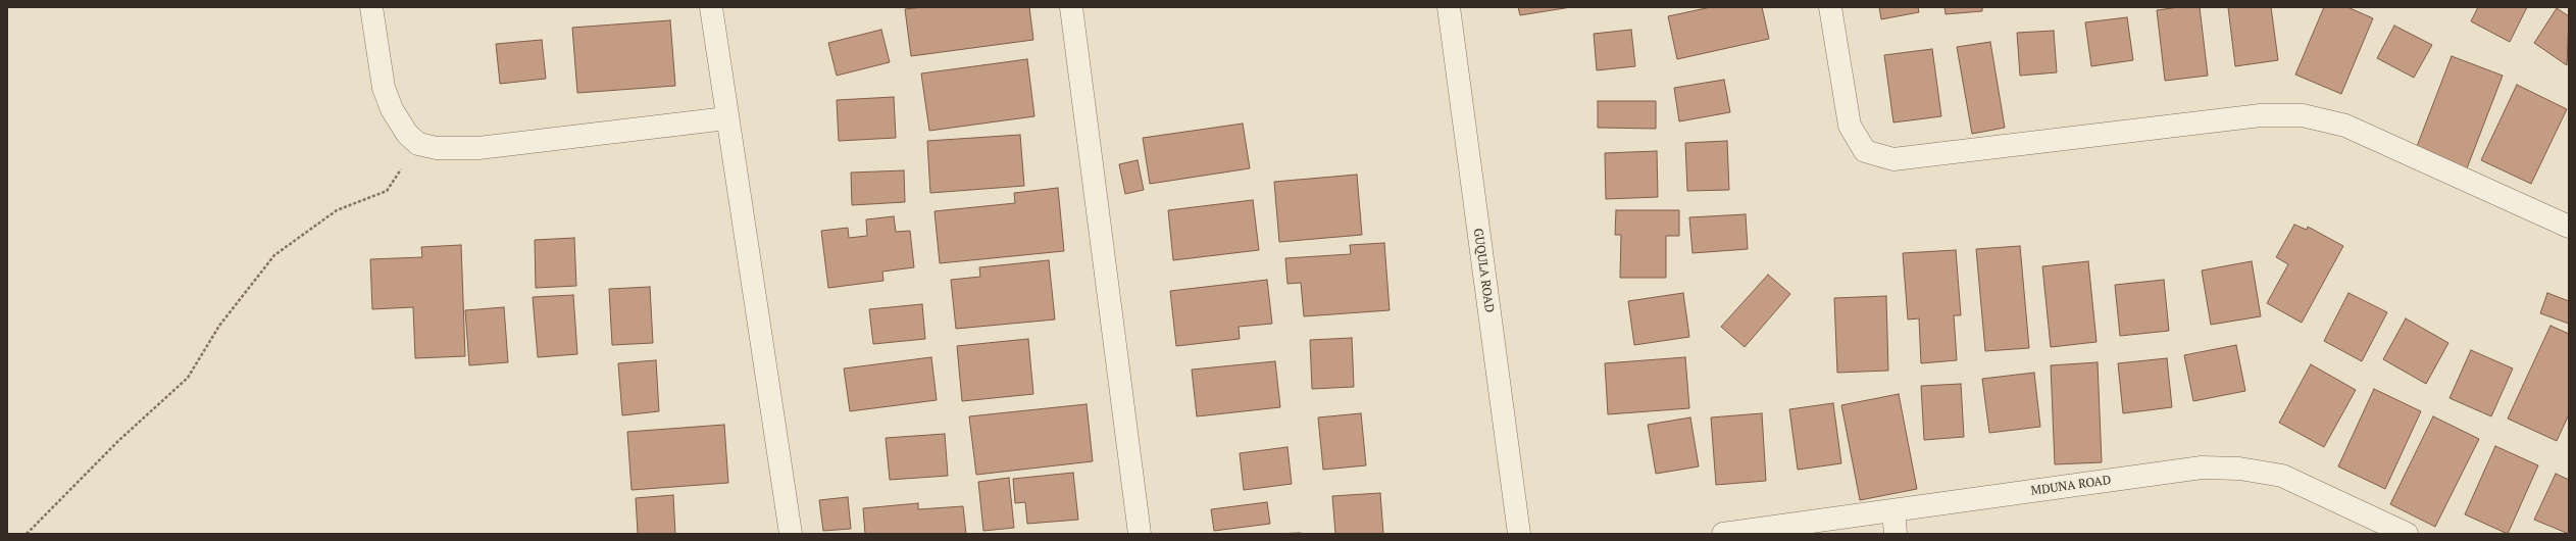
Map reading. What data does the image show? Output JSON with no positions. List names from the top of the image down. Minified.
{"streets":{"street":["GUQULA ROAD","MDUNA ROAD"]}}
